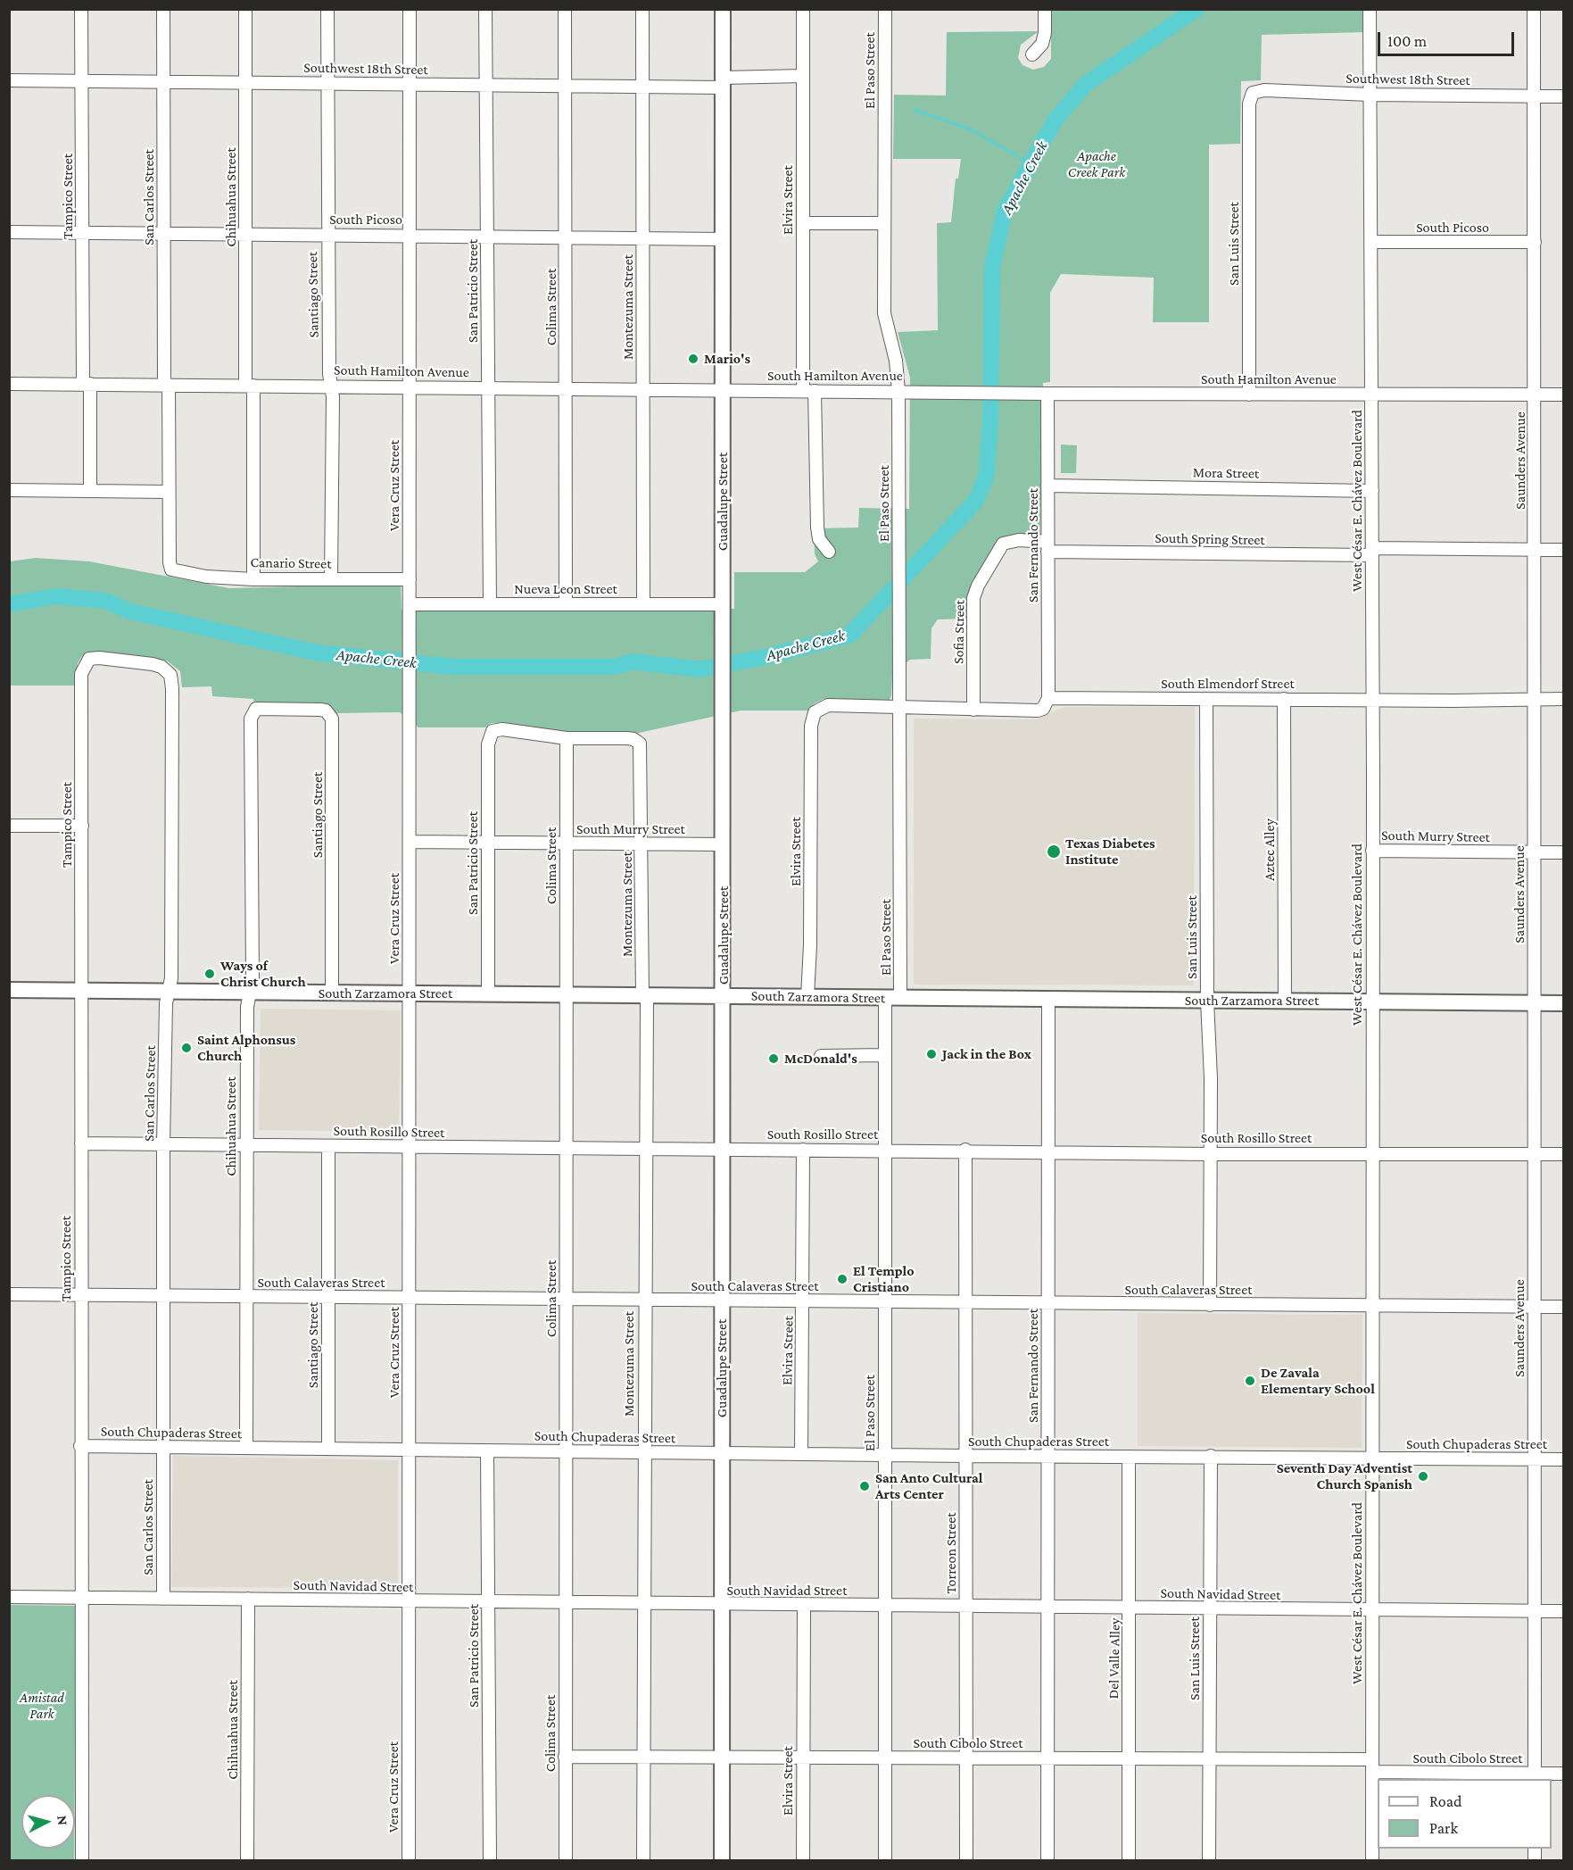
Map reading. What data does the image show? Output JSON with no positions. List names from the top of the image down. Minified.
{"streets":{"main road":["Guadalupe Street","South Zarzamora Street"],"street":["Southwest 18th Street","El Paso Street","Tampico Street","San Carlos Street","Chihuahua Street","Elvira Street","South Picoso","San Luis Street","San Patricio Street","Santiago Street","Colima Street","Montezuma Street","South Hamilton Avenue","Saunders Avenue","Mora Street","Vera Cruz Street","West César E. Chávez Boulevard","South Spring Street","San Fernando Street","Canario Street","Nueva Leon Street","Sofia Street","South Elmendorf Street","South Murry Street","Aztec Alley","South Rosillo Street","South Calaveras Street","South Chupaderas Street","Torreon Street","South Navidad Street","Del Valle Alley","South Cibolo Street"]},"crossings":[["Southwest 18th Street","Tampico Street"],["Southwest 18th Street","San Carlos Street"],["Southwest 18th Street","Chihuahua Street"],["Southwest 18th Street","Elvira Street"],["Southwest 18th Street","San Luis Street"],["Southwest 18th Street","San Patricio Street"],["Southwest 18th Street","Santiago Street"],["Southwest 18th Street","Colima Street"],["Southwest 18th Street","Montezuma Street"],["Southwest 18th Street","Saunders Avenue"],["Southwest 18th Street","Vera Cruz Street"],["Southwest 18th Street","West César E. Chávez Boulevard"],["Southwest 18th Street","Guadalupe Street"],["El Paso Street","Elvira Street"],["El Paso Street","South Hamilton Avenue"],["El Paso Street","South Zarzamora Street"],["El Paso Street","South Rosillo Street"],["El Paso Street","South Calaveras Street"],["El Paso Street","South Chupaderas Street"],["El Paso Street","South Navidad Street"],["El Paso Street","South Cibolo Street"],["Tampico Street","San Carlos Street"],["Tampico Street","South Picoso"],["Tampico Street","South Hamilton Avenue"],["Tampico Street","South Zarzamora Street"],["Tampico Street","South Rosillo Street"],["Tampico Street","South Calaveras Street"],["Tampico Street","South Chupaderas Street"],["Tampico Street","South Navidad Street"],["San Carlos Street","South Picoso"],["San Carlos Street","South Hamilton Avenue"],["San Carlos Street","Canario Street"],["San Carlos Street","South Zarzamora Street"],["San Carlos Street","South Rosillo Street"],["San Carlos Street","South Calaveras Street"],["San Carlos Street","South Chupaderas Street"],["San Carlos Street","South Navidad Street"],["Chihuahua Street","South Picoso"],["Chihuahua Street","Santiago Street"],["Chihuahua Street","South Hamilton Avenue"],["Chihuahua Street","Canario Street"],["Chihuahua Street","South Zarzamora Street"],["Chihuahua Street","South Rosillo Street"],["Chihuahua Street","South Calaveras Street"],["Chihuahua Street","South Chupaderas Street"],["Chihuahua Street","South Navidad Street"],["Elvira Street","South Hamilton Avenue"],["Elvira Street","South Zarzamora Street"],["Elvira Street","South Rosillo Street"],["Elvira Street","South Calaveras Street"],["Elvira Street","South Chupaderas Street"],["Elvira Street","South Navidad Street"],["Elvira Street","South Cibolo Street"],["South Picoso","San Patricio Street"],["South Picoso","Santiago Street"],["South Picoso","Colima Street"],["South Picoso","Montezuma Street"],["South Picoso","Saunders Avenue"],["South Picoso","Vera Cruz Street"],["South Picoso","West César E. Chávez Boulevard"],["South Picoso","Guadalupe Street"],["San Luis Street","South Hamilton Avenue"],["San Luis Street","South Elmendorf Street"],["San Luis Street","South Zarzamora Street"],["San Luis Street","South Rosillo Street"],["San Luis Street","South Calaveras Street"],["San Luis Street","South Chupaderas Street"],["San Luis Street","South Navidad Street"],["San Luis Street","South Cibolo Street"],["San Patricio Street","Colima Street"],["San Patricio Street","Montezuma Street"],["San Patricio Street","South Hamilton Avenue"],["San Patricio Street","Nueva Leon Street"],["San Patricio Street","South Murry Street"],["San Patricio Street","South Zarzamora Street"],["San Patricio Street","South Chupaderas Street"],["San Patricio Street","South Navidad Street"],["Santiago Street","South Hamilton Avenue"],["Santiago Street","Canario Street"],["Santiago Street","South Zarzamora Street"],["Santiago Street","South Rosillo Street"],["Santiago Street","South Calaveras Street"],["Santiago Street","South Chupaderas Street"],["Colima Street","Montezuma Street"],["Colima Street","South Hamilton Avenue"],["Colima Street","Nueva Leon Street"],["Colima Street","South Murry Street"],["Colima Street","South Zarzamora Street"],["Colima Street","South Rosillo Street"],["Colima Street","South Calaveras Street"],["Colima Street","South Chupaderas Street"],["Colima Street","South Navidad Street"],["Colima Street","South Cibolo Street"],["Montezuma Street","South Hamilton Avenue"],["Montezuma Street","Nueva Leon Street"],["Montezuma Street","South Murry Street"],["Montezuma Street","South Zarzamora Street"],["Montezuma Street","South Rosillo Street"],["Montezuma Street","South Calaveras Street"],["Montezuma Street","South Chupaderas Street"],["Montezuma Street","South Navidad Street"],["Montezuma Street","South Cibolo Street"],["South Hamilton Avenue","Saunders Avenue"],["South Hamilton Avenue","Vera Cruz Street"],["South Hamilton Avenue","West César E. Chávez Boulevard"],["South Hamilton Avenue","Guadalupe Street"],["South Hamilton Avenue","San Fernando Street"],["Saunders Avenue","South Spring Street"],["Saunders Avenue","South Elmendorf Street"],["Saunders Avenue","South Murry Street"],["Saunders Avenue","South Zarzamora Street"],["Saunders Avenue","South Rosillo Street"],["Saunders Avenue","South Calaveras Street"],["Saunders Avenue","South Chupaderas Street"],["Saunders Avenue","South Navidad Street"],["Saunders Avenue","South Cibolo Street"],["Mora Street","West César E. Chávez Boulevard"],["Mora Street","San Fernando Street"],["Vera Cruz Street","Canario Street"],["Vera Cruz Street","Nueva Leon Street"],["Vera Cruz Street","South Murry Street"],["Vera Cruz Street","South Zarzamora Street"],["Vera Cruz Street","South Rosillo Street"],["Vera Cruz Street","South Calaveras Street"],["Vera Cruz Street","South Chupaderas Street"],["Vera Cruz Street","South Navidad Street"],["West César E. Chávez Boulevard","South Spring Street"],["West César E. Chávez Boulevard","South Elmendorf Street"],["West César E. Chávez Boulevard","South Murry Street"],["West César E. Chávez Boulevard","South Zarzamora Street"],["West César E. Chávez Boulevard","South Rosillo Street"],["West César E. Chávez Boulevard","South Calaveras Street"],["West César E. Chávez Boulevard","South Chupaderas Street"],["West César E. Chávez Boulevard","South Navidad Street"],["West César E. Chávez Boulevard","South Cibolo Street"],["Guadalupe Street","Nueva Leon Street"],["Guadalupe Street","South Murry Street"],["Guadalupe Street","South Zarzamora Street"],["Guadalupe Street","South Rosillo Street"],["Guadalupe Street","South Calaveras Street"],["Guadalupe Street","South Chupaderas Street"],["Guadalupe Street","South Navidad Street"],["Guadalupe Street","South Cibolo Street"],["South Spring Street","San Fernando Street"],["South Spring Street","Sofia Street"],["San Fernando Street","Sofia Street"],["San Fernando Street","South Elmendorf Street"],["San Fernando Street","South Zarzamora Street"],["San Fernando Street","South Rosillo Street"],["San Fernando Street","South Calaveras Street"],["San Fernando Street","South Chupaderas Street"],["San Fernando Street","South Navidad Street"],["San Fernando Street","South Cibolo Street"],["South Elmendorf Street","Aztec Alley"],["Aztec Alley","South Zarzamora Street"],["South Rosillo Street","Torreon Street"],["South Calaveras Street","Torreon Street"],["South Chupaderas Street","Torreon Street"],["South Chupaderas Street","Del Valle Alley"],["Torreon Street","South Navidad Street"],["Torreon Street","South Cibolo Street"],["South Navidad Street","Del Valle Alley"],["Del Valle Alley","South Cibolo Street"]],"water":["Apache Creek"],"parks":["Apache Creek Park","Amistad Park"],"places":["Mario's","Texas Diabetes Institute","Ways of Christ Church","Saint Alphonsus Church","Jack in the Box","McDonald's","El Templo Cristiano","De Zavala Elementary School","Seventh Day Adventist Church Spanish","San Anto Cultural Arts Center"],"legend":["Road","Park"],"scale_bar":"100 m","north":"right"}
